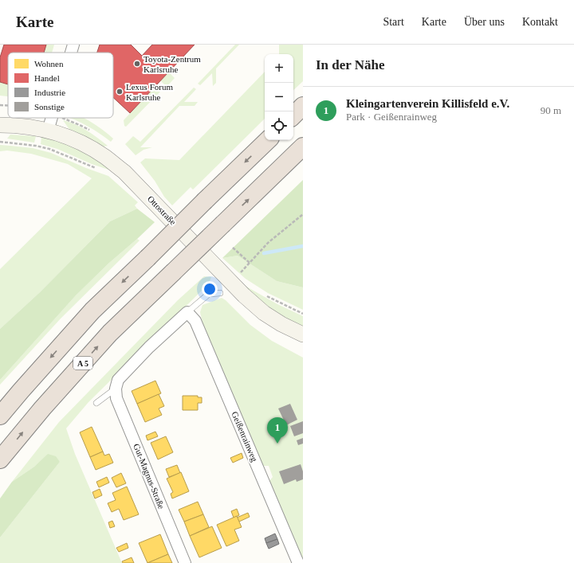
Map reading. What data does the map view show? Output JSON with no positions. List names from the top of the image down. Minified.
{"streets":{"highway":["A 5"],"main road":["Ottostraße"],"street":["Geißenrainweg","Gut-Magnus-Straße"]},"places":["Toyota-Zentrum Karlsruhe","Lexus Forum Karlsruhe"],"legend":["Wohnen","Handel","Industrie","Sonstige"],"page":{"header":"Karte","nav":["Start","Karte","Über uns","Kontakt"],"heading":"In der Nähe","map_buttons":["+","−"],"list":[{"mark":"1","name":"Kleingartenverein Killisfeld e.V.","note":"Park · Geißenrainweg","value":"90 m"}],"pins":"1"}}
